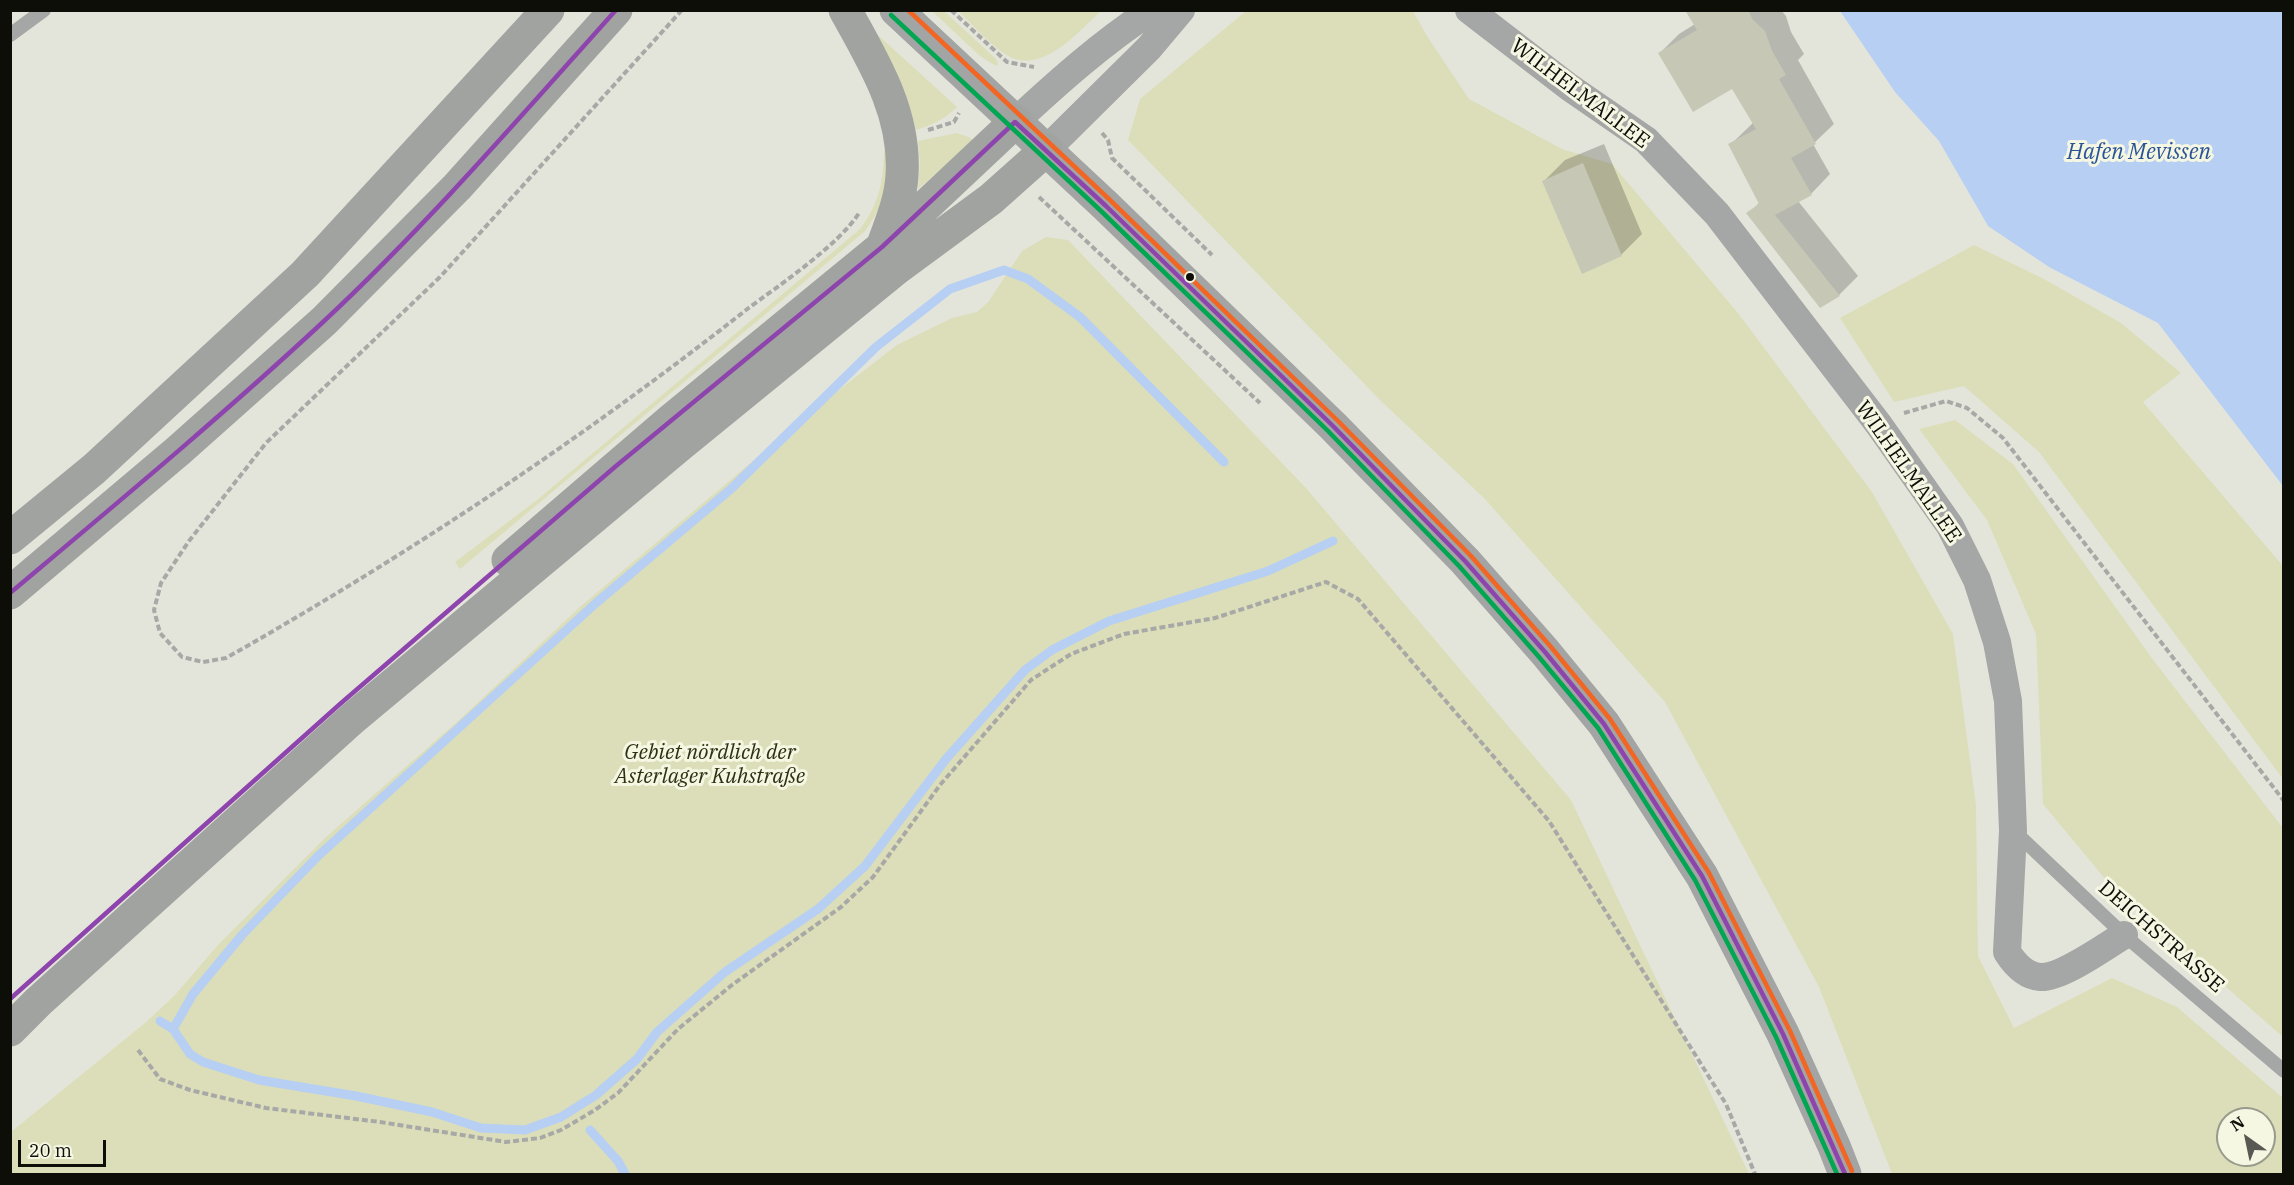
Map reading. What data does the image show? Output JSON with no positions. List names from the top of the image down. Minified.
{"streets":{"street":["WILHELMALLEE"],"lane":["DEICHSTRASSE"]},"crossings":[["WILHELMALLEE","DEICHSTRASSE"]],"water":["Hafen Mevissen"],"parks":["Gebiet nördlich der Asterlager Kuhstraße"],"scale_bar":"20 m","north":"top left"}
